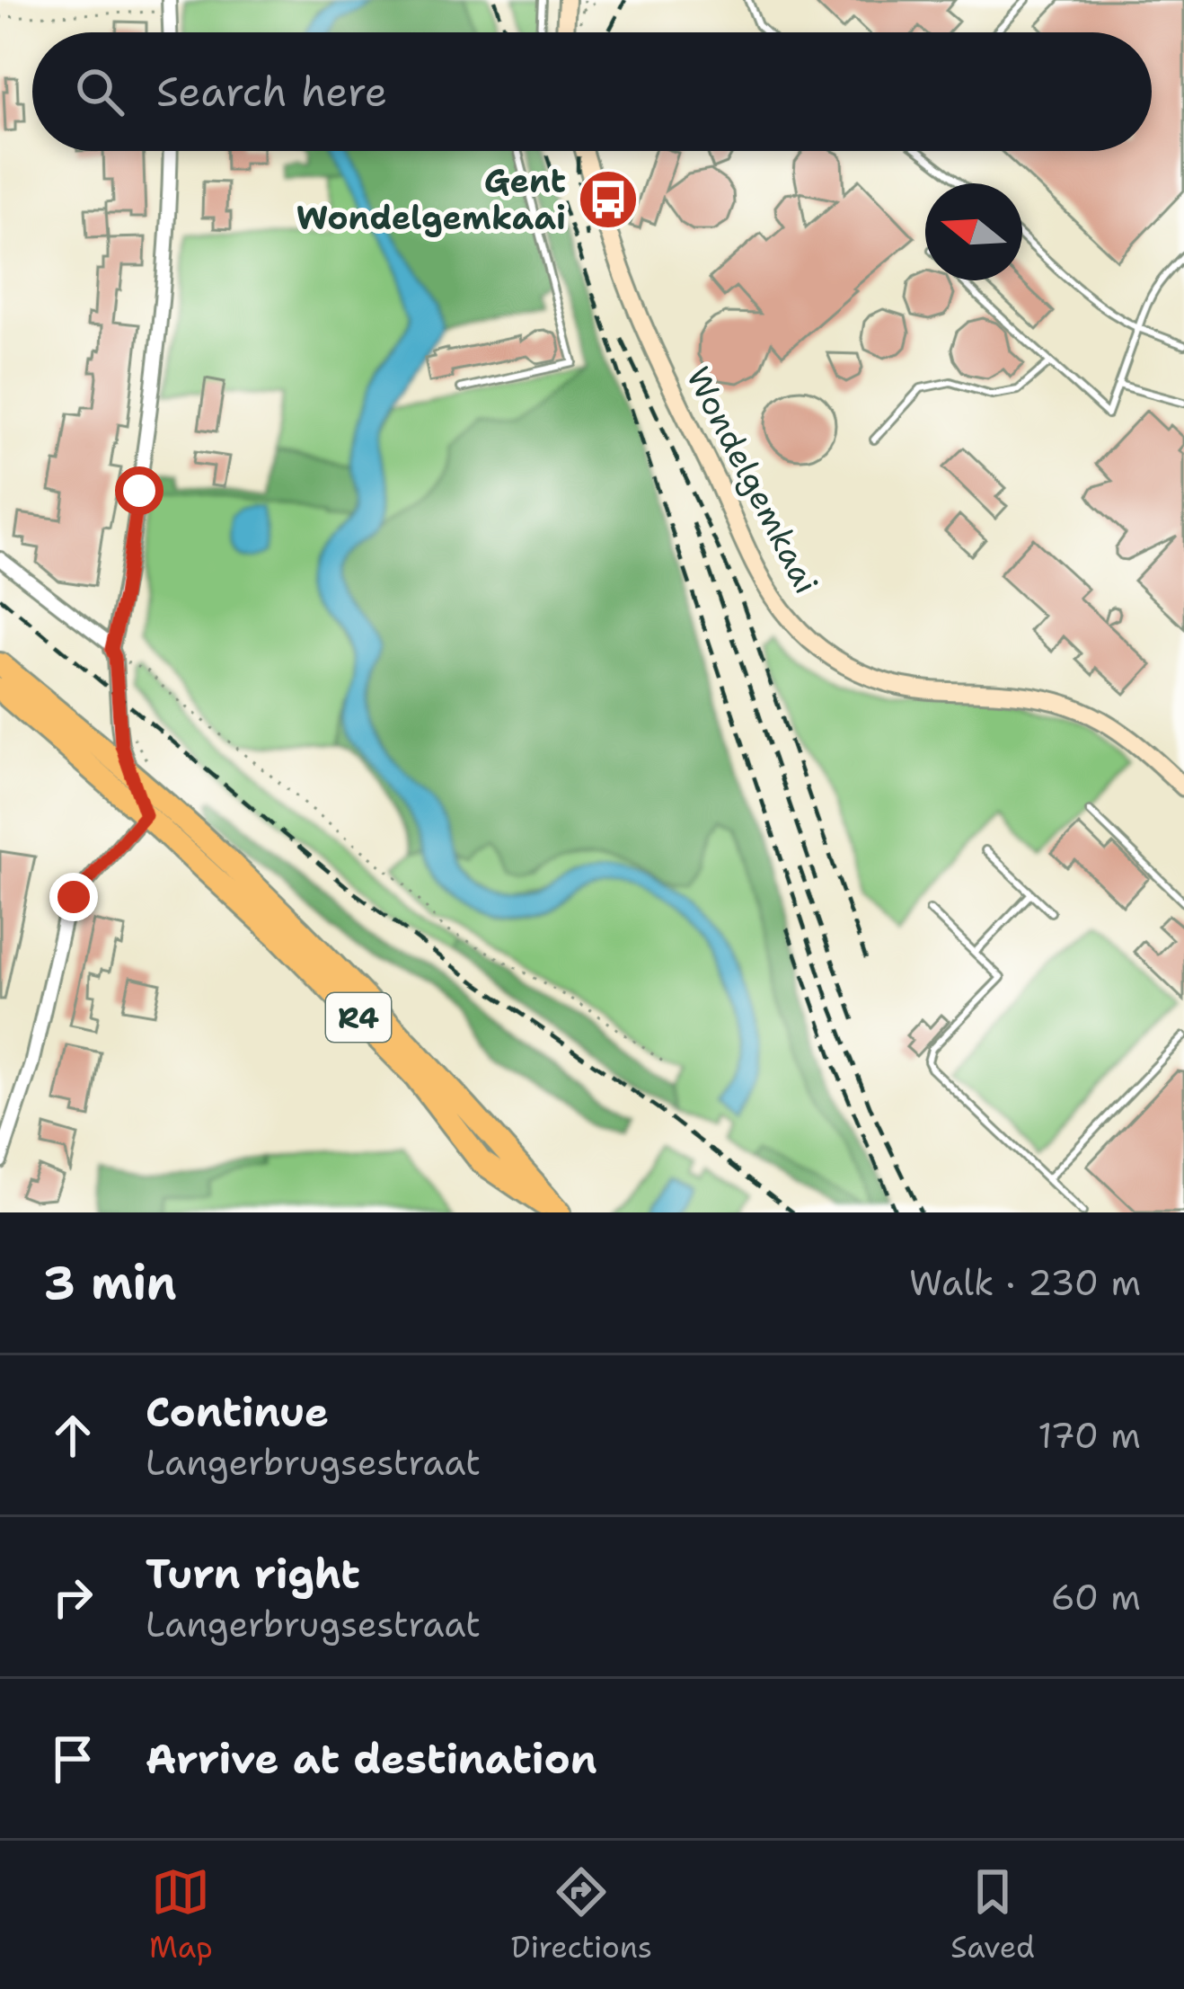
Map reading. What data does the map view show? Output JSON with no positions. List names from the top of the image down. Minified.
{"streets":{"highway":["R4"],"main road":["Wondelgemkaai"]},"places":{"bus stop":["Gent Wondelgemkaai"]},"north":"left","page":{"search":"Search here","heading":["3 min","Walk · 230 m"],"list":[["Continue","Langerbrugsestraat","170 m"],["Turn right","Langerbrugsestraat","60 m"],"Arrive at destination"],"nav":["Map","Directions","Saved"]}}
